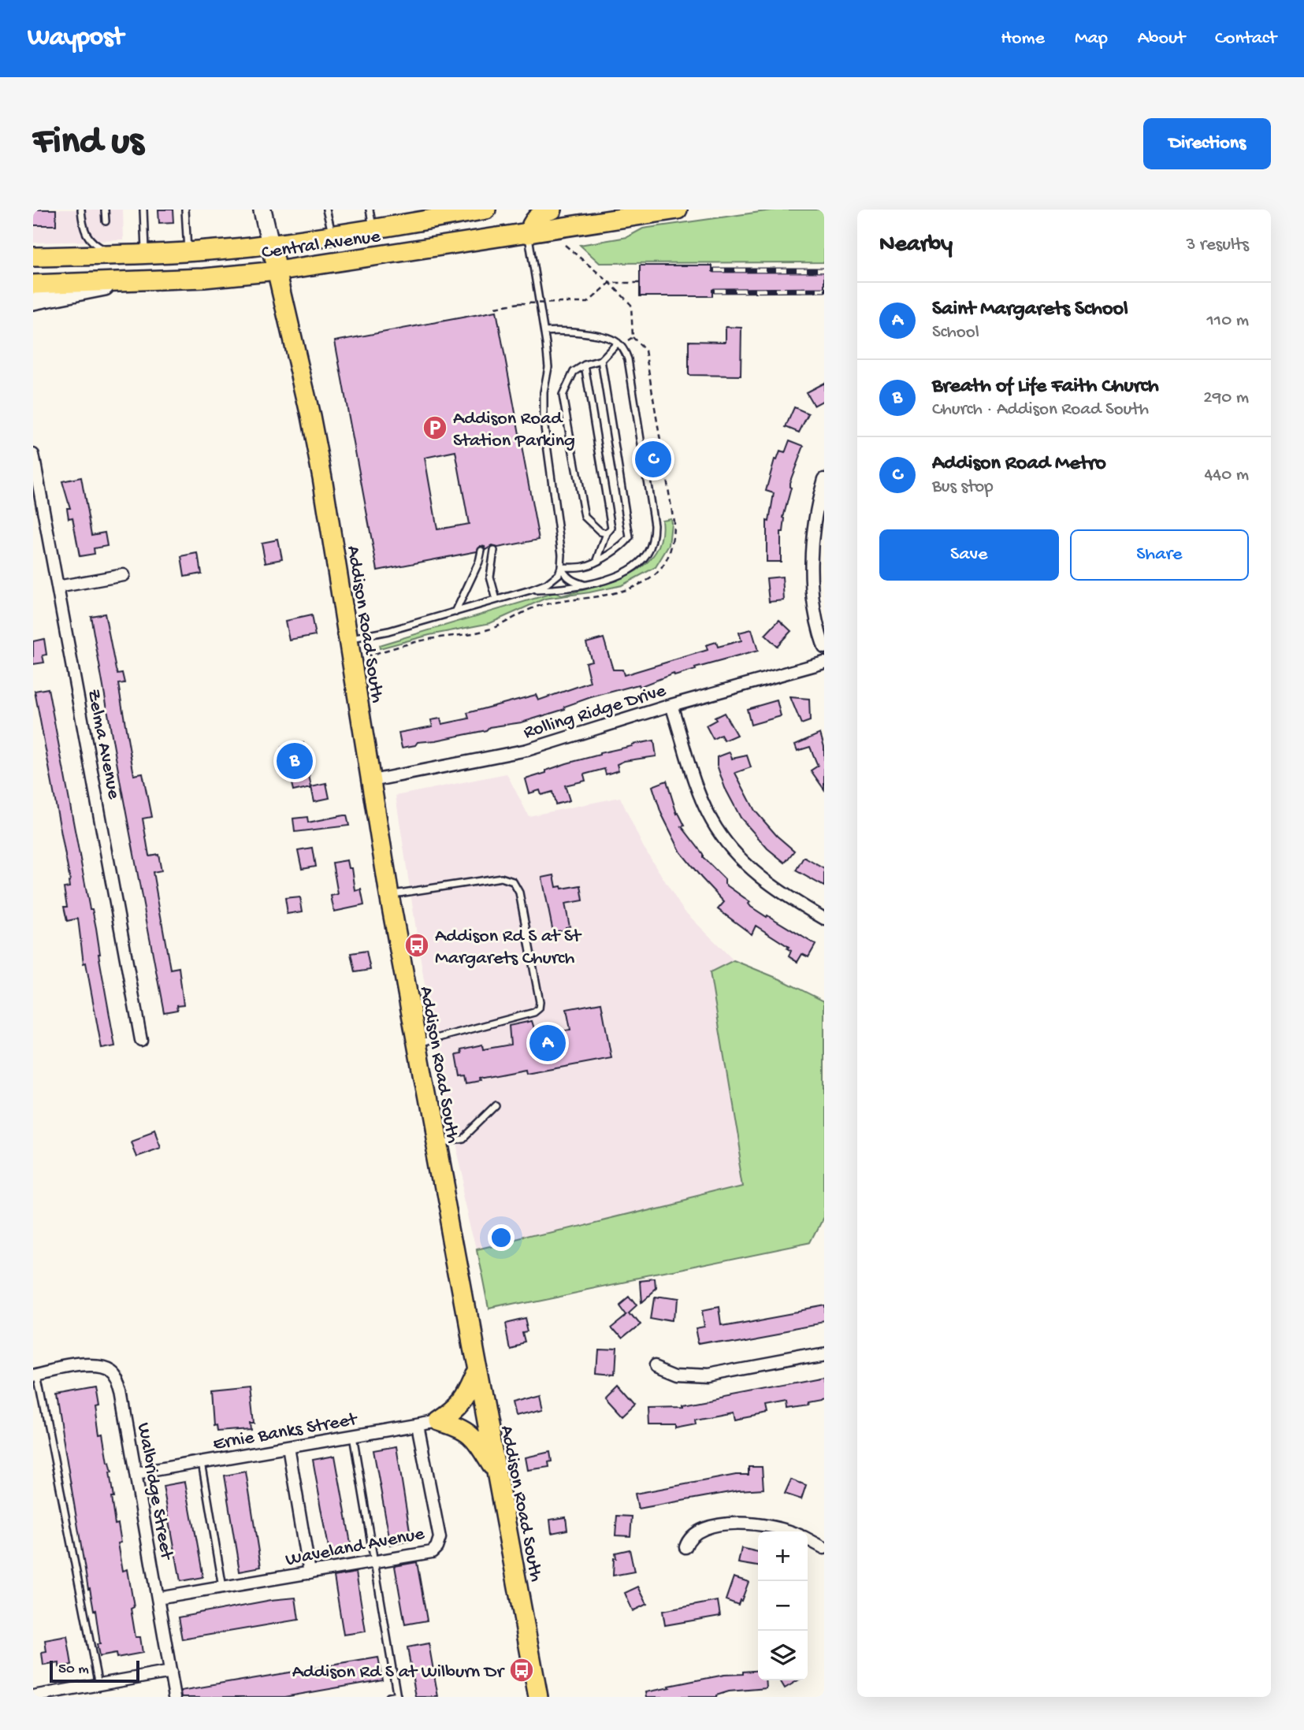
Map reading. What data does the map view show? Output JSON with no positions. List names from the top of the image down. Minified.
{"streets":{"main road":["Central Avenue","Addison Road South"],"street":["Rolling Ridge Drive","Zelma Avenue","Ernie Banks Street","Walbridge Street","Waveland Avenue"]},"crossings":[["Central Avenue","Addison Road South"],["Addison Road South","Rolling Ridge Drive"],["Ernie Banks Street","Walbridge Street"],["Ernie Banks Street","Waveland Avenue"],["Walbridge Street","Waveland Avenue"]],"places":{"parking":["Addison Road Station Parking"],"bus stop":["Addison Rd S at St Margarets Church","Addison Rd S at Wilburn Dr"]},"scale_bar":"50 m","page":{"header":"Waypost","nav":["Home","Map","About","Contact"],"buttons":["Directions",["Save","Share"]],"title":"Find us","heading":["Nearby","3 results"],"list":[{"mark":"A","name":"Saint Margarets School","note":"School","value":"110 m"},{"mark":"B","name":"Breath of Life Faith Church","note":"Church · Addison Road South","value":"290 m"},{"mark":"C","name":"Addison Road Metro","note":"Bus stop","value":"440 m"}],"pins":["C","B","A"],"map_buttons":["+","−"],"scale":"50 m"}}
